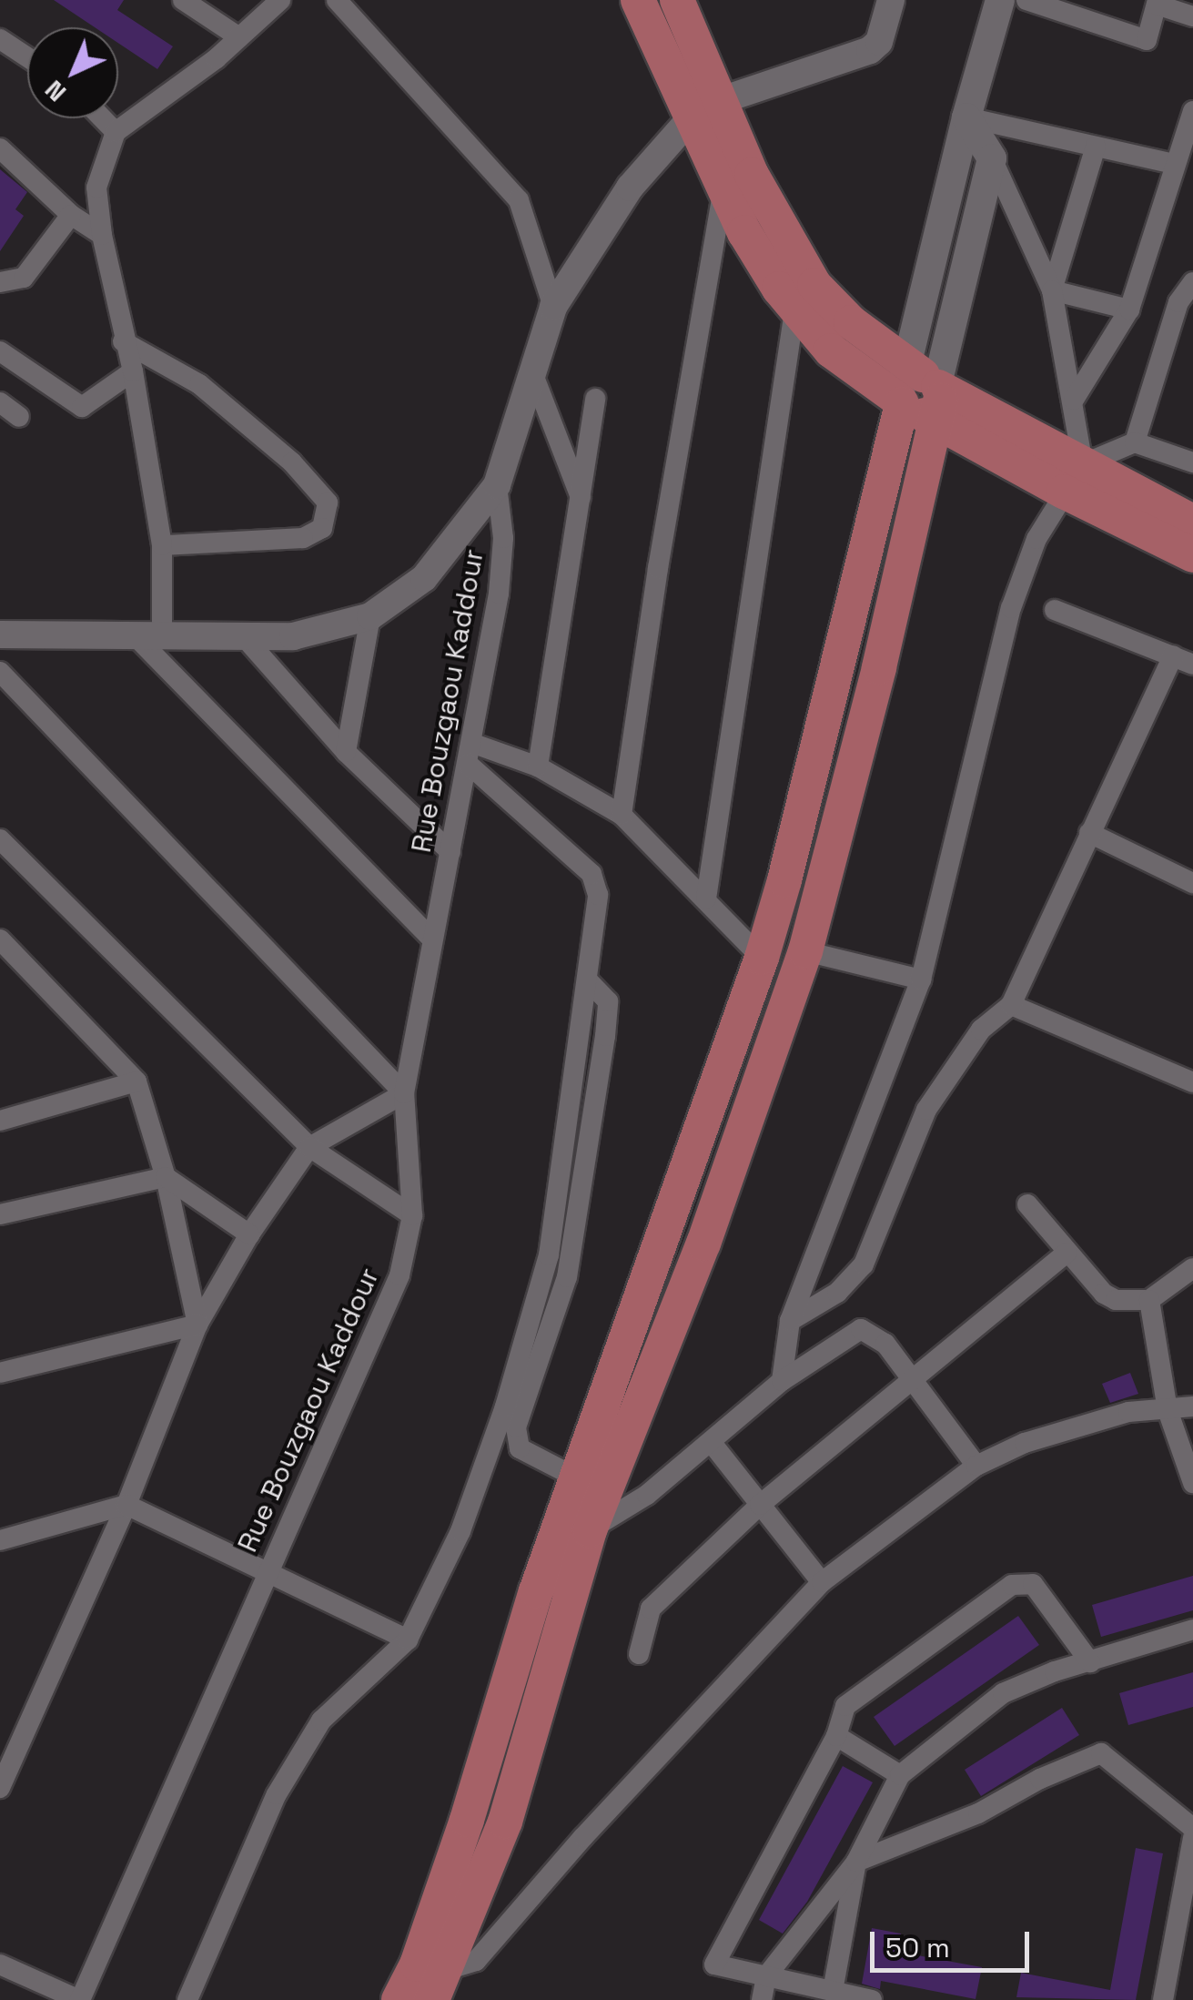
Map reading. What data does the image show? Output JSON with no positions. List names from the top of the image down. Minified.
{"streets":{"street":["Rue Bouzgaou Kaddour"]},"scale_bar":"50 m","north":"bottom left"}
